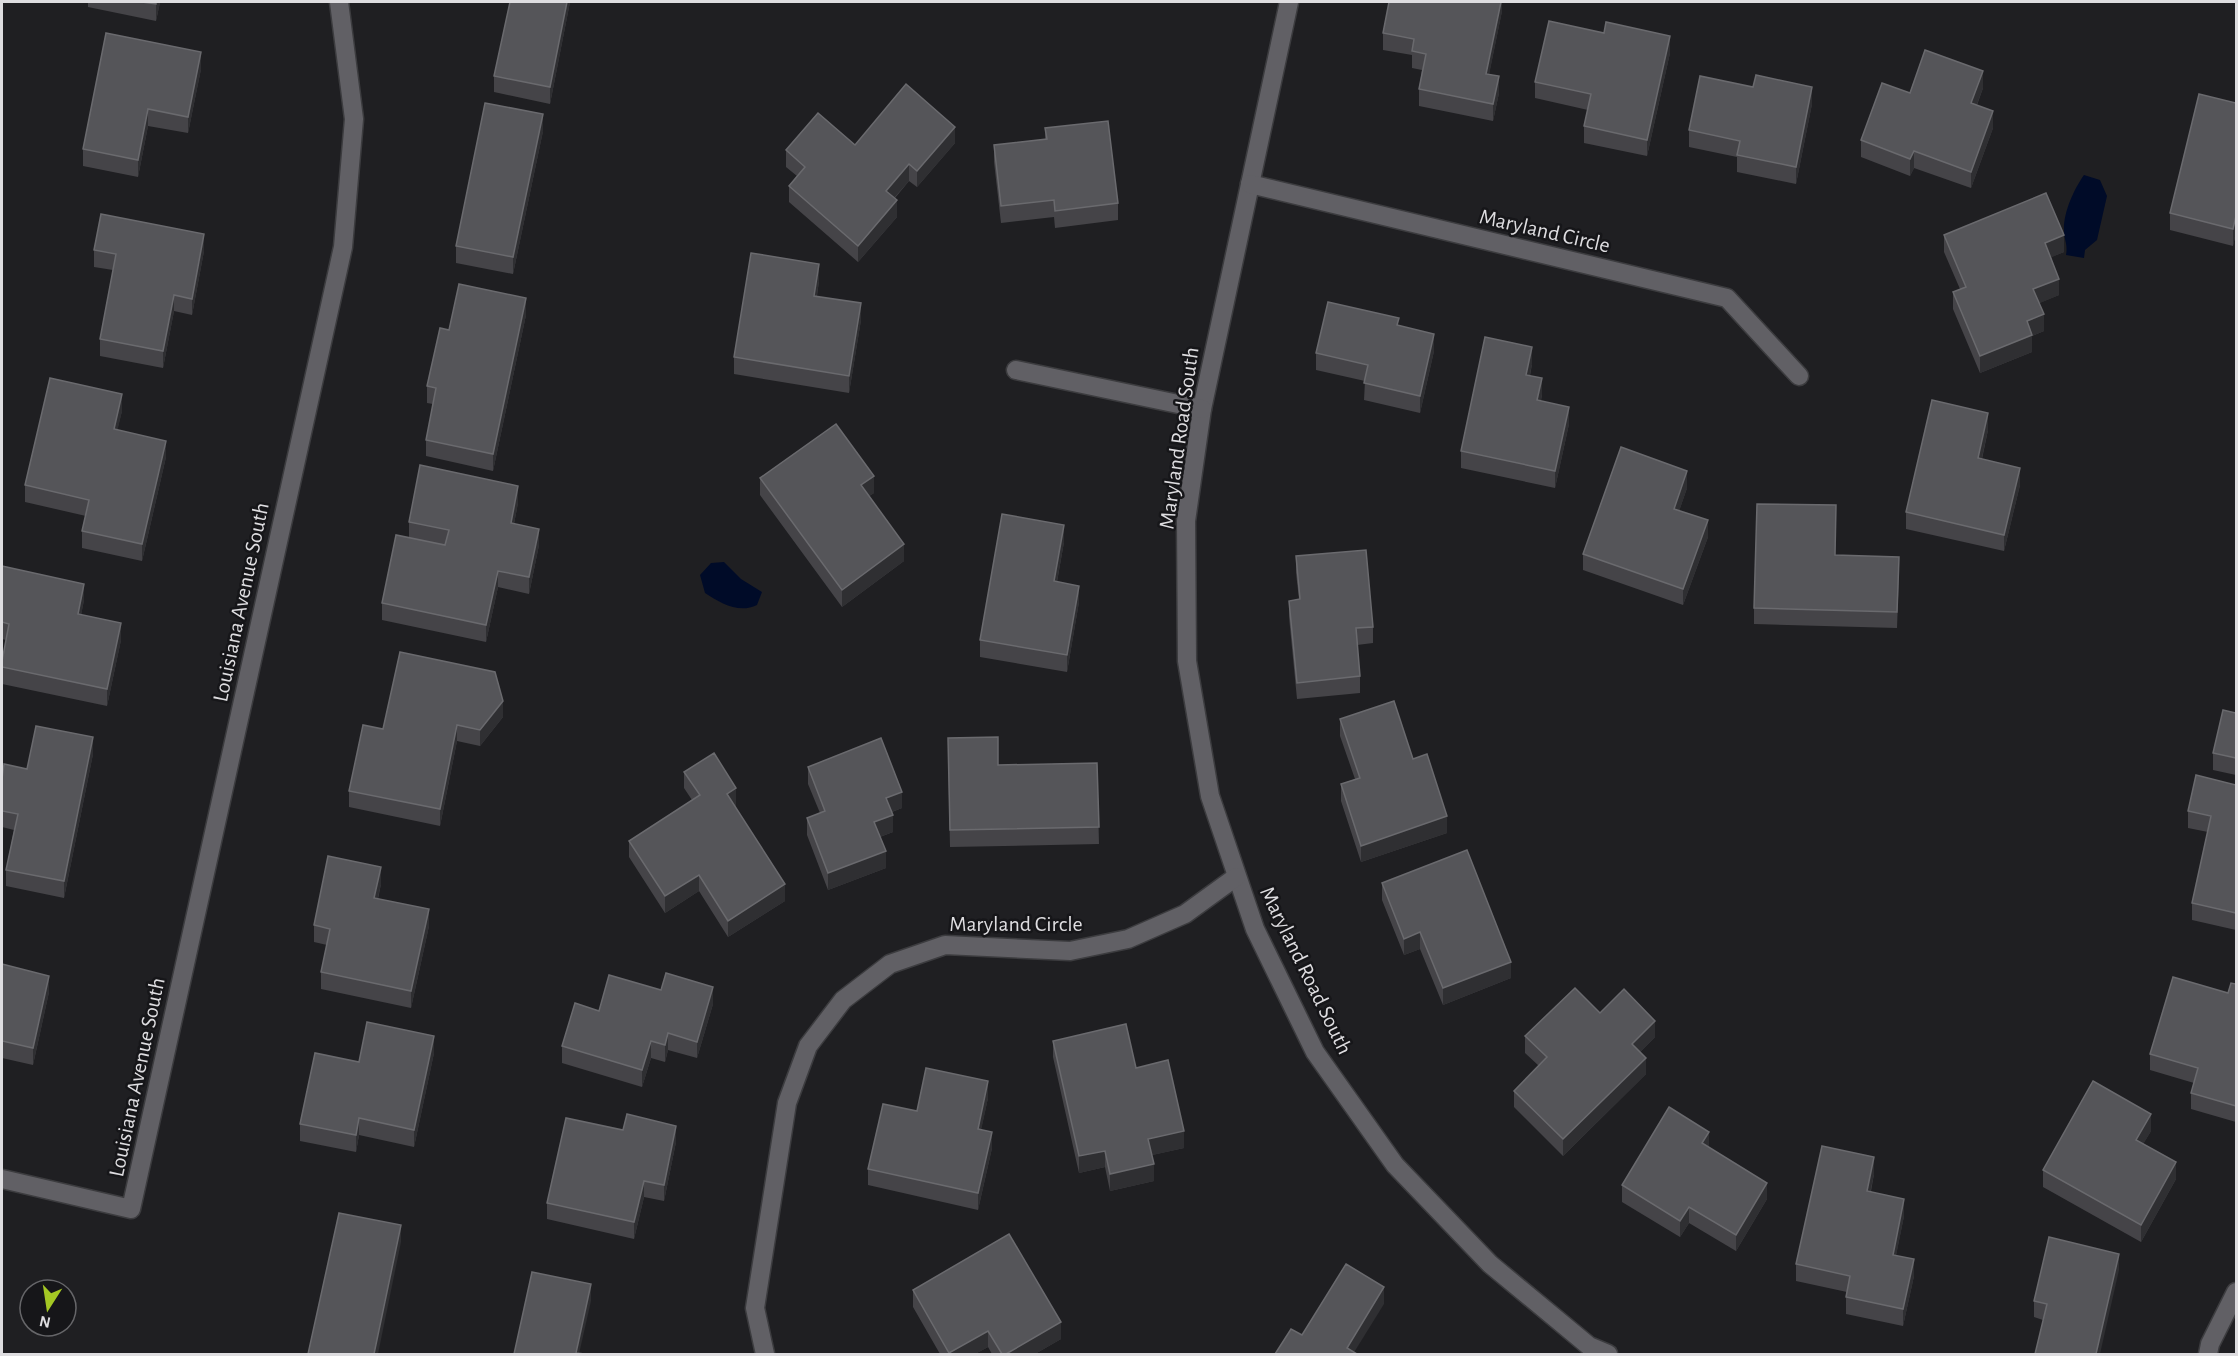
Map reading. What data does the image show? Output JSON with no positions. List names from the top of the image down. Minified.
{"streets":{"street":["Maryland Circle","Maryland Road South","Louisiana Avenue South"]},"crossings":[["Maryland Circle","Maryland Road South"]],"north":"bottom"}
